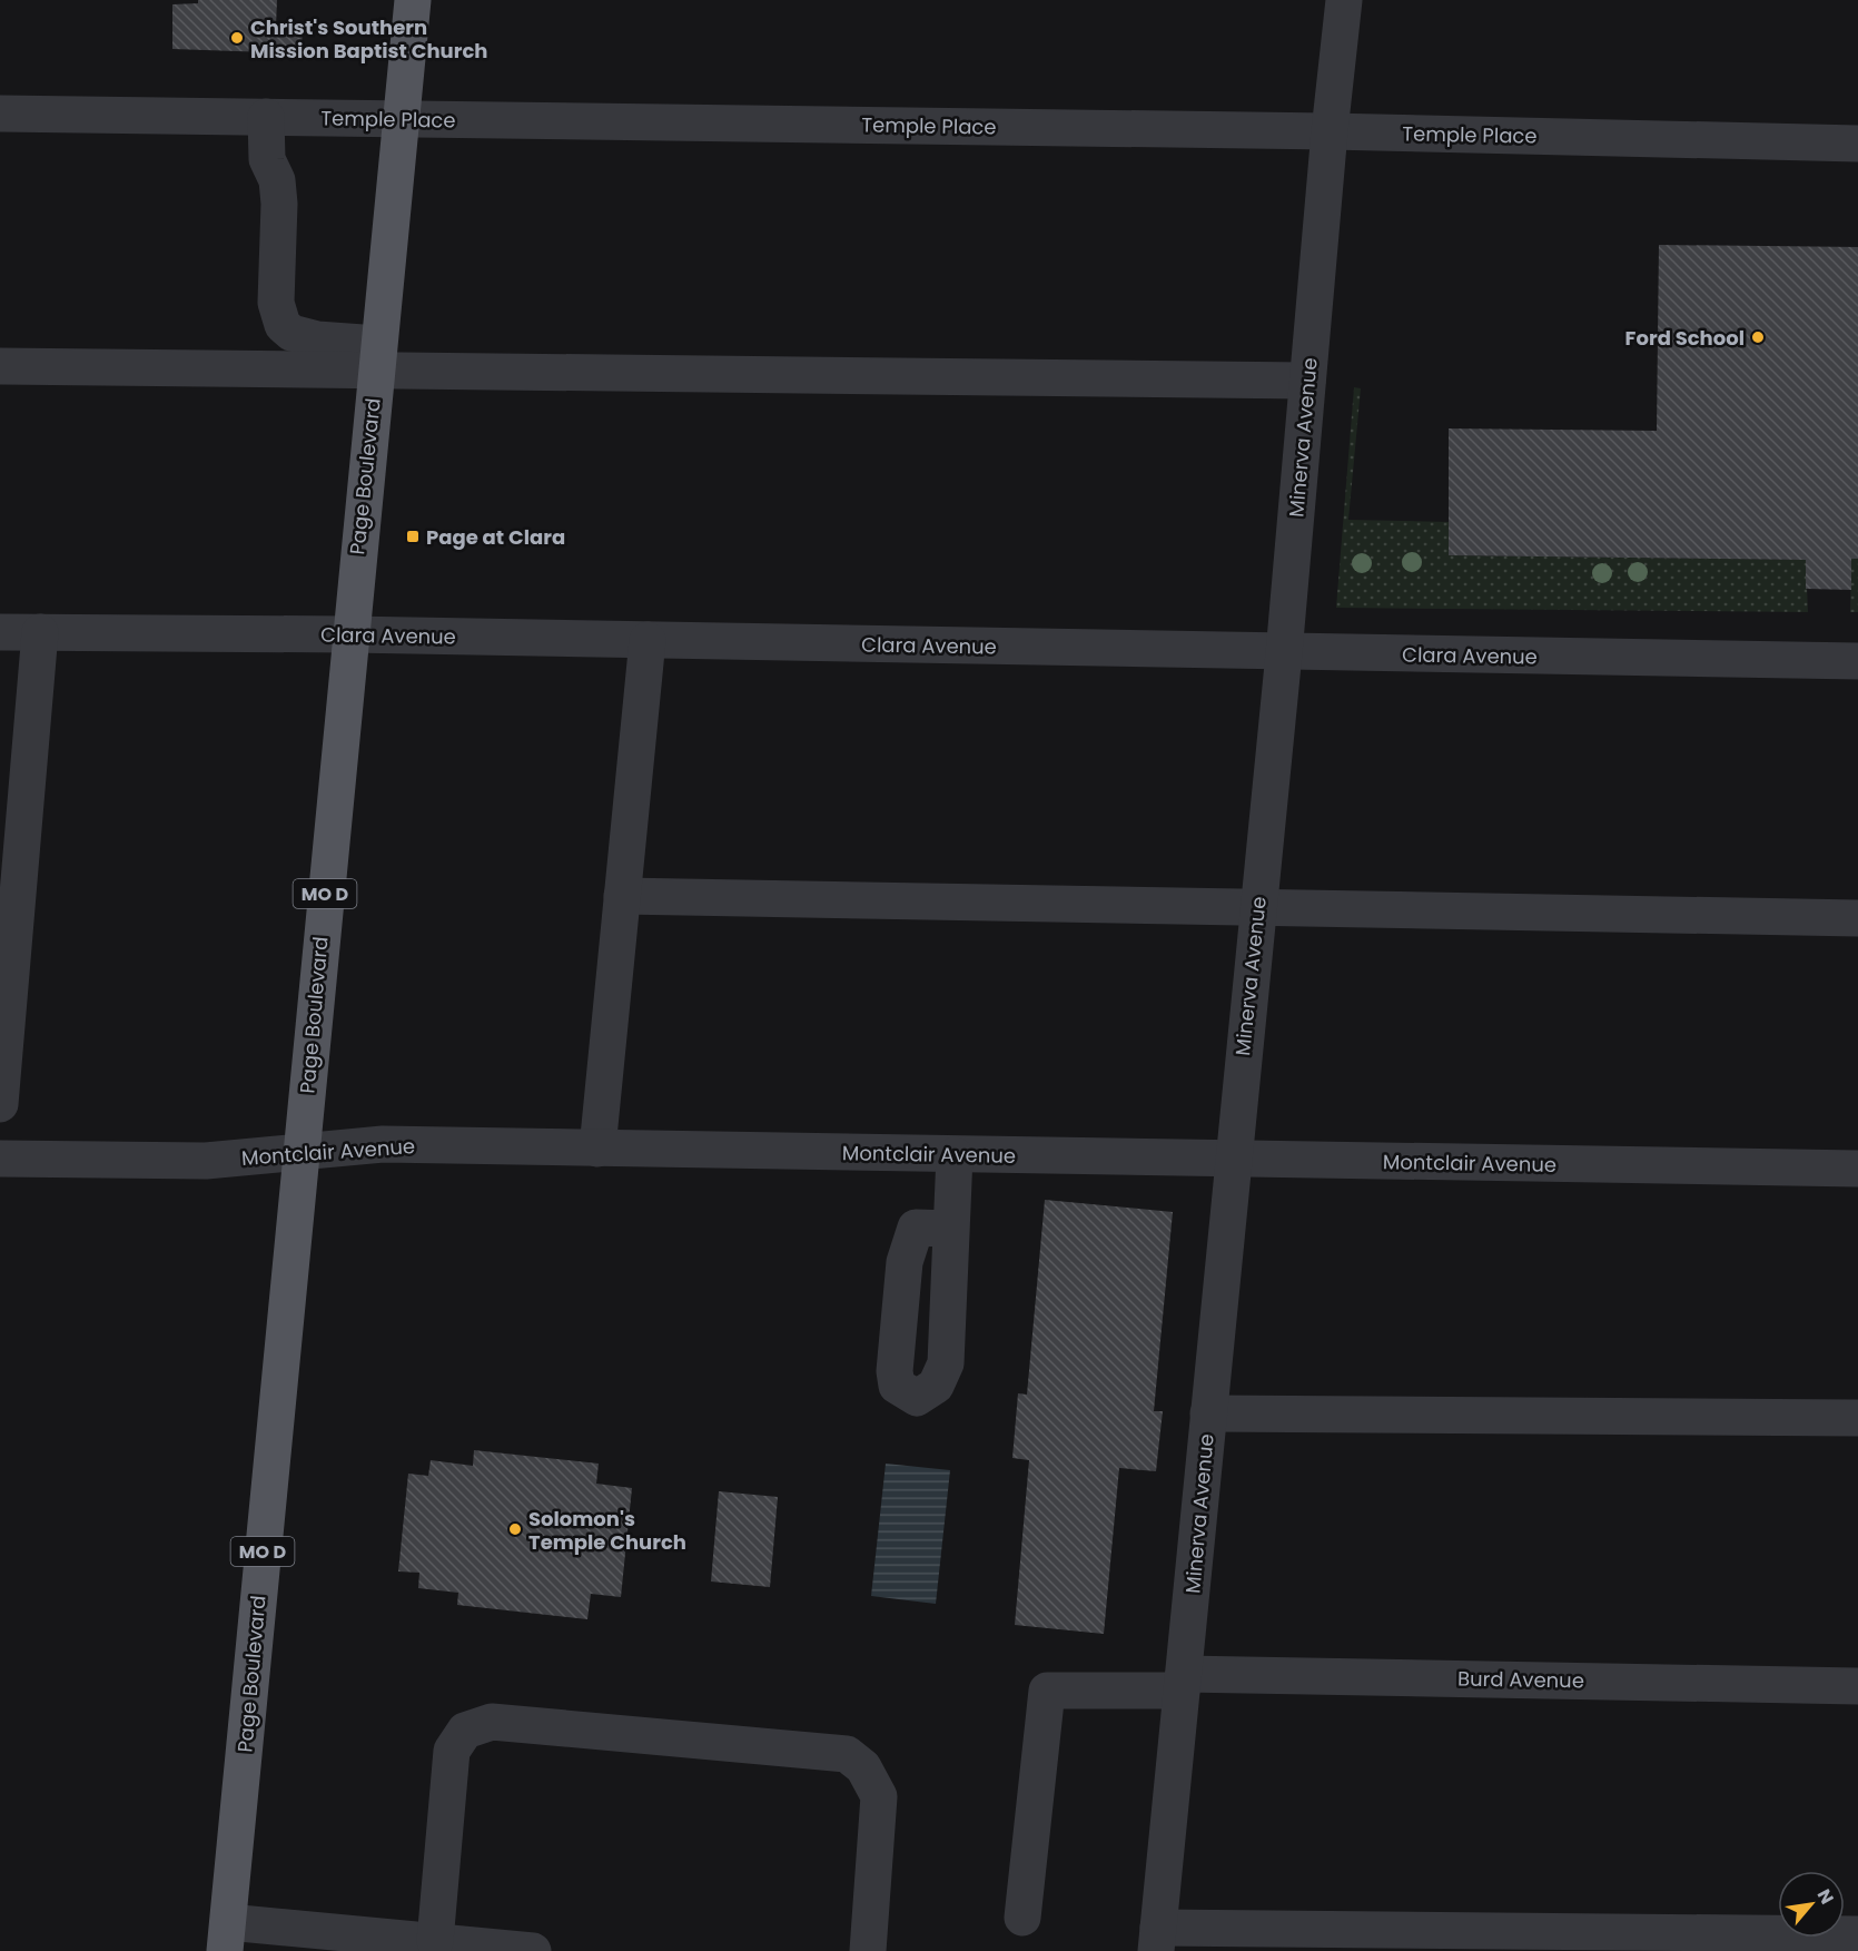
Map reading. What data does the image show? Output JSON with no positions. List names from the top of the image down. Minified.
{"streets":{"main road":["Page Boulevard","MO D"],"street":["Temple Place","Minerva Avenue","Clara Avenue","Montclair Avenue","Burd Avenue"]},"crossings":[["Temple Place","Minerva Avenue"],["Temple Place","Page Boulevard"],["Minerva Avenue","Clara Avenue"],["Minerva Avenue","Montclair Avenue"],["Minerva Avenue","Burd Avenue"],["Page Boulevard","Clara Avenue"],["Page Boulevard","Montclair Avenue"]],"places":{"other":["Christ's Southern Mission Baptist Church","Ford School","Solomon's Temple Church"],"transit":["Page at Clara"]},"north":"top right"}
